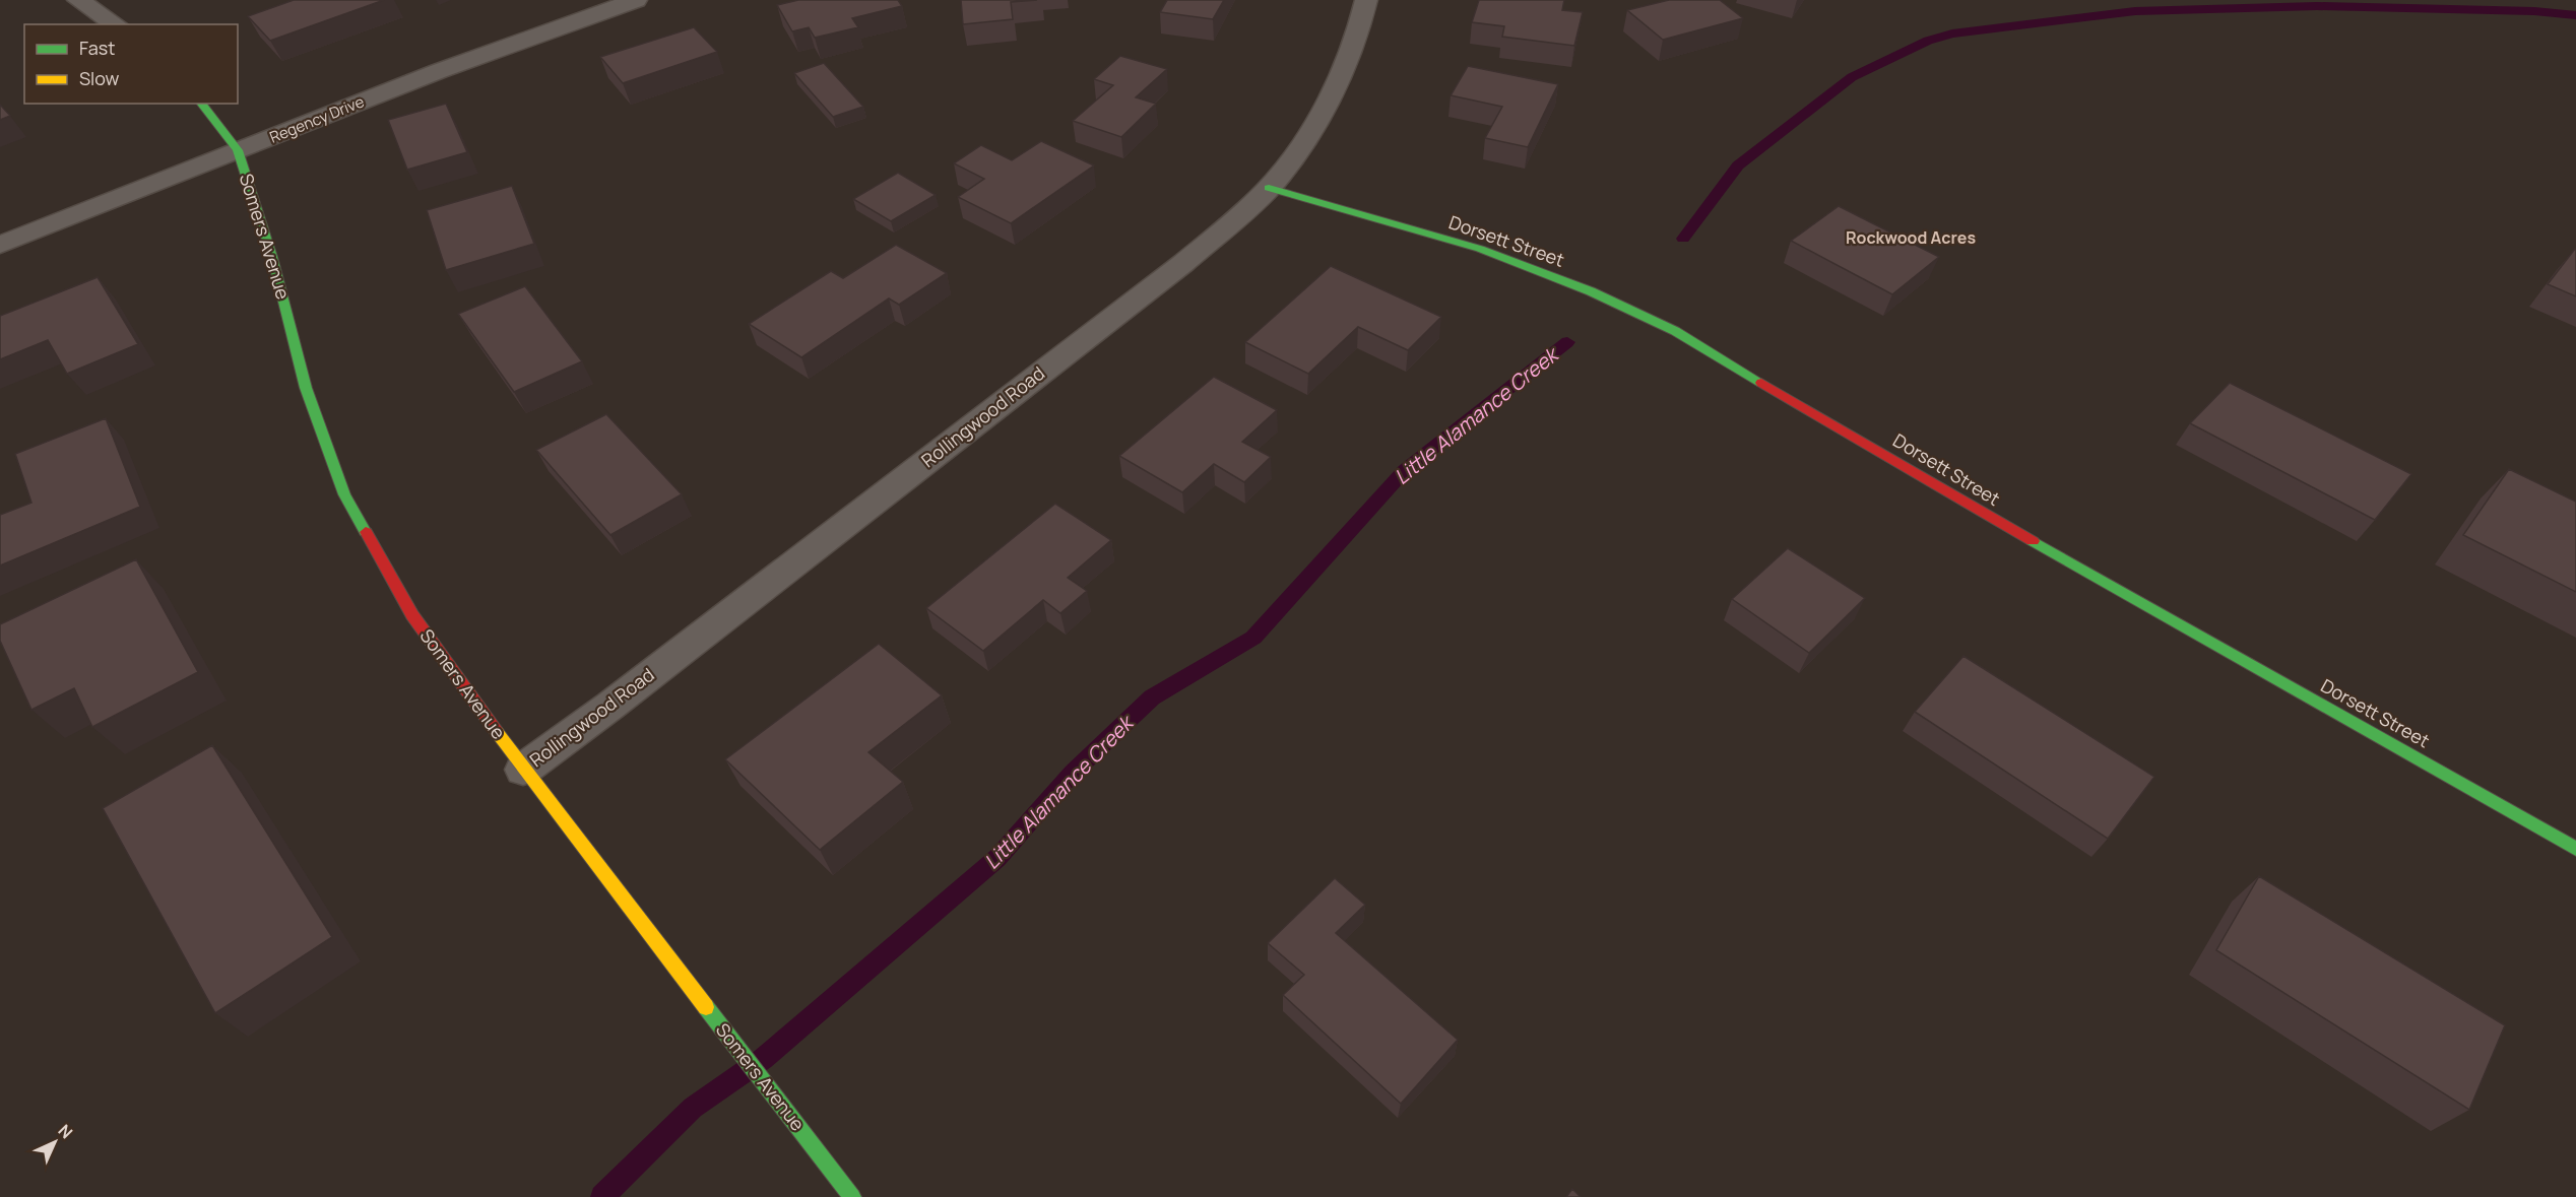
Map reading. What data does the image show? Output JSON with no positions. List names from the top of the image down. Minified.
{"streets":{"street":["Regency Drive","Somers Avenue","Dorsett Street","Rollingwood Road"]},"crossings":[["Regency Drive","Somers Avenue"],["Somers Avenue","Rollingwood Road"],["Dorsett Street","Rollingwood Road"]],"districts":["Rockwood Acres"],"water":["Little Alamance Creek"],"legend":["Fast","Slow"],"north":"top right"}
